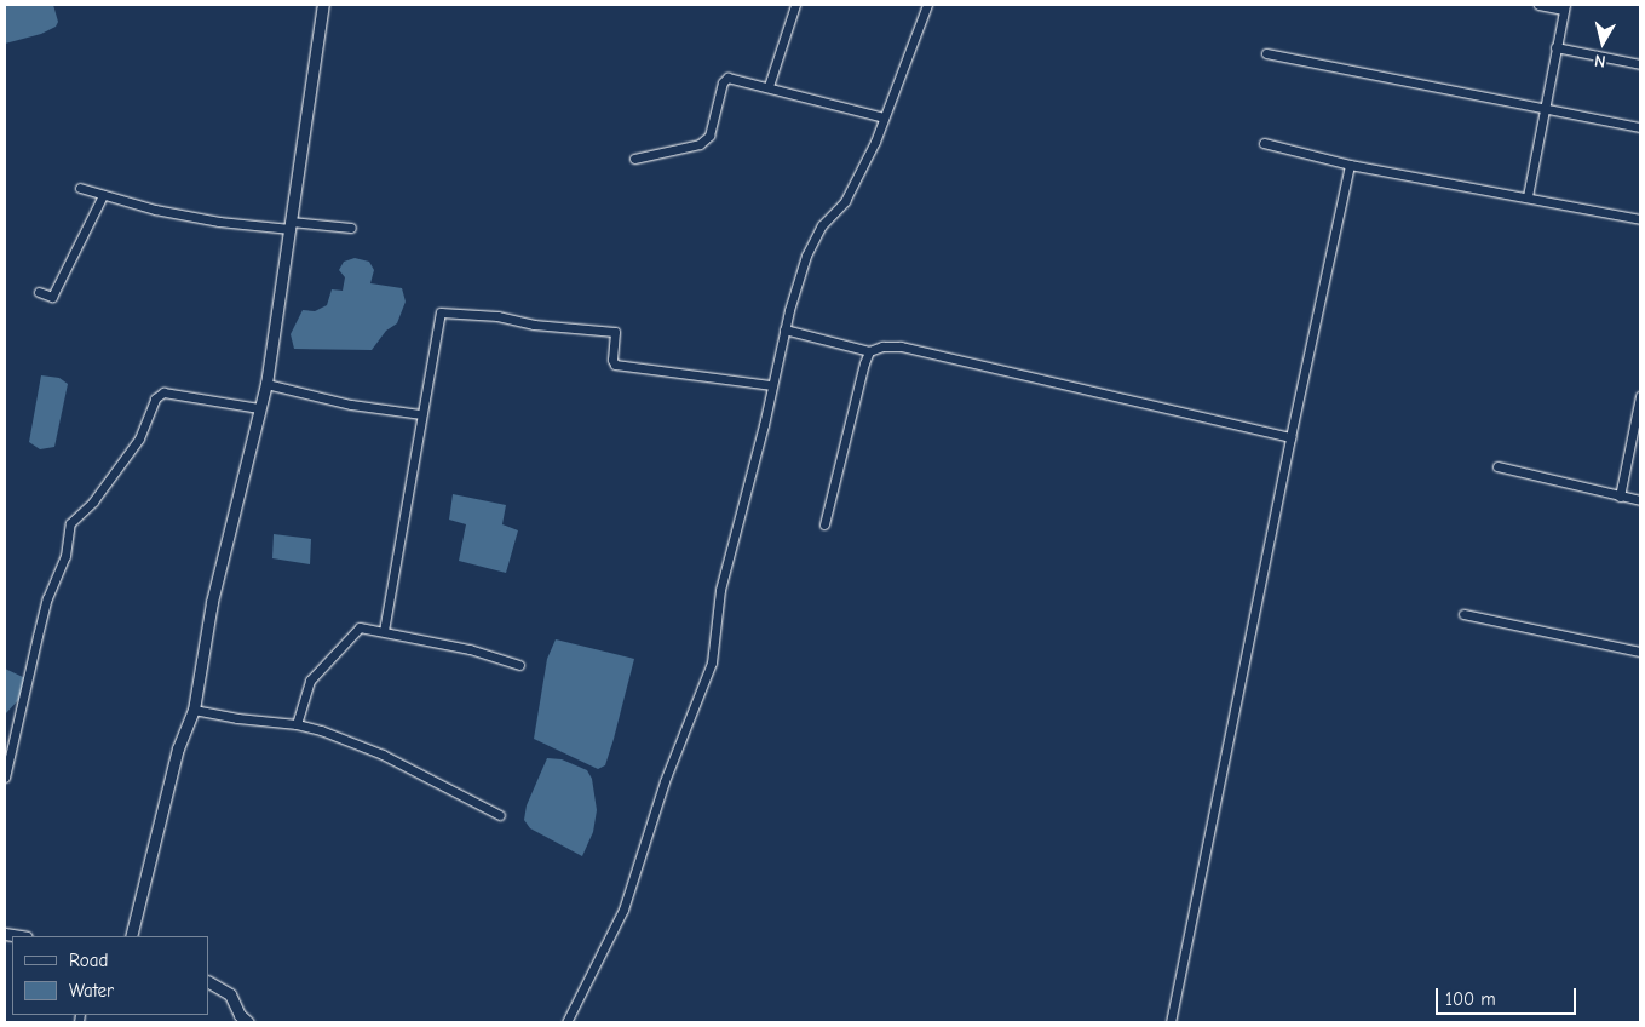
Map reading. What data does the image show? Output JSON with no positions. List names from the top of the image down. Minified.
{"legend":["Road","Water"],"scale_bar":"100 m","north":"bottom"}
